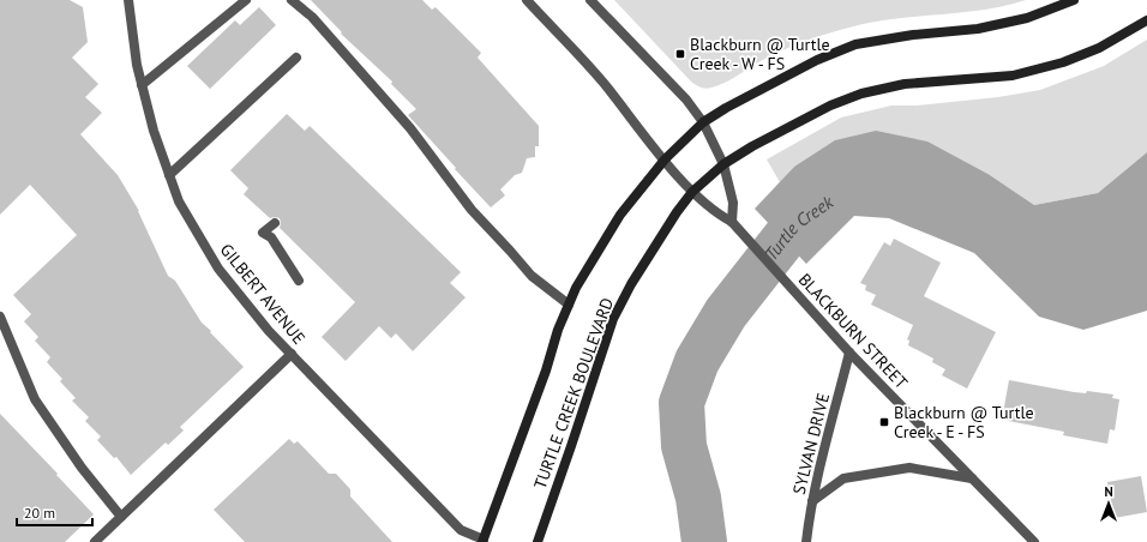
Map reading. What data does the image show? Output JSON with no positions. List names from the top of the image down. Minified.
{"streets":{"main road":["TURTLE CREEK BOULEVARD"],"street":["GILBERT AVENUE","BLACKBURN STREET","SYLVAN DRIVE"]},"crossings":[["GILBERT AVENUE","TURTLE CREEK BOULEVARD"],["BLACKBURN STREET","TURTLE CREEK BOULEVARD"],["BLACKBURN STREET","SYLVAN DRIVE"]],"water":["Turtle Creek"],"places":{"transit":["Blackburn @ Turtle Creek - W - FS","Blackburn @ Turtle Creek - E - FS"]},"scale_bar":"20 m","north":"top"}
